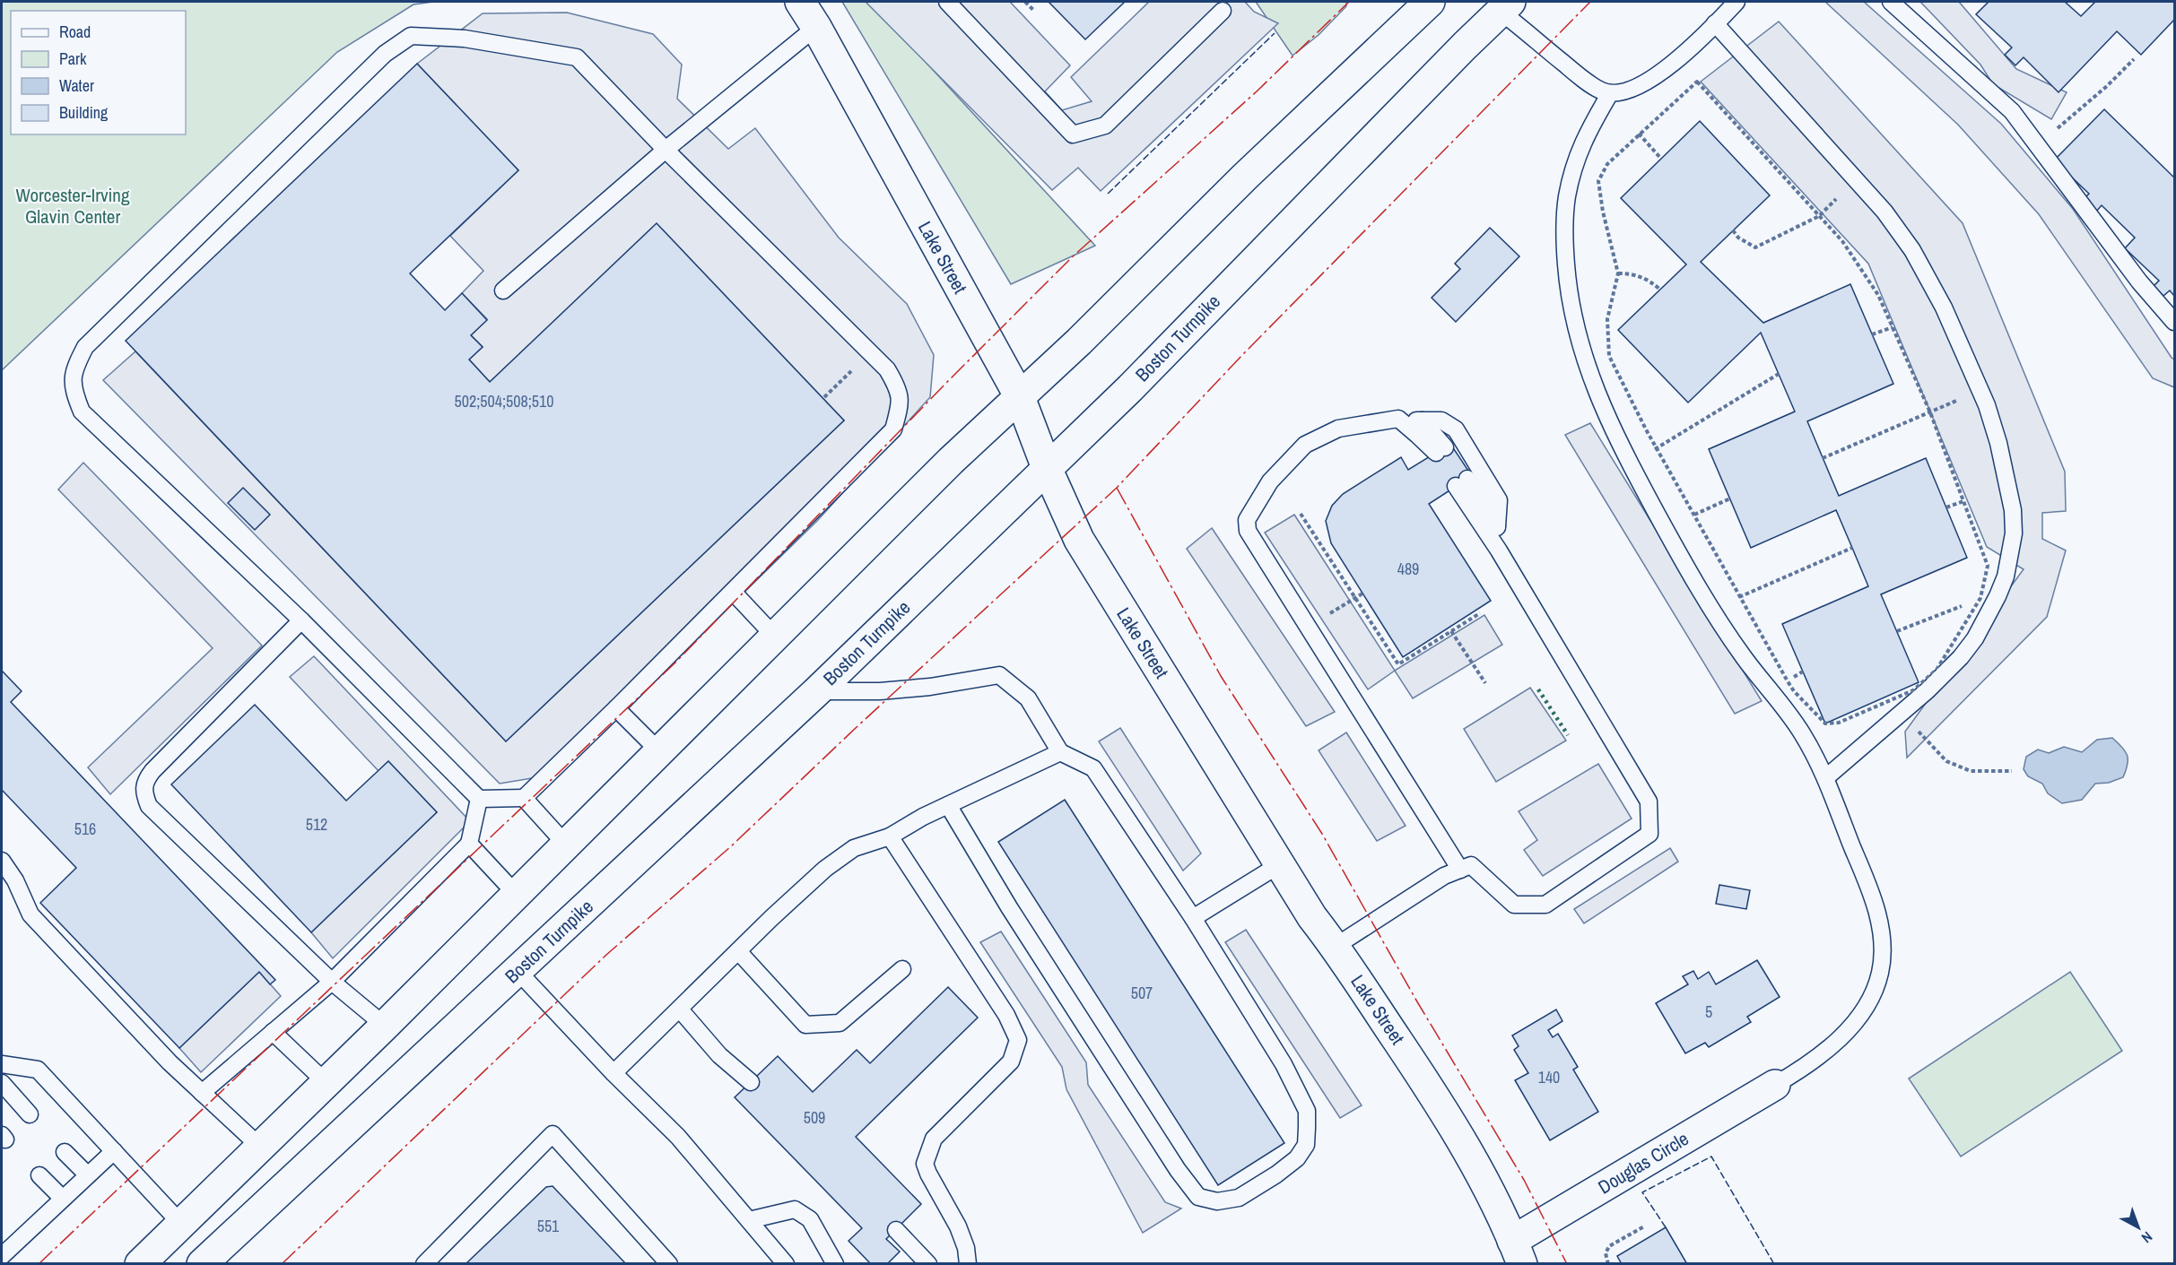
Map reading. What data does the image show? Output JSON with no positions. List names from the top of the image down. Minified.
{"streets":{"main road":["Lake Street","Boston Turnpike","Douglas Circle"]},"crossings":[["Lake Street","Boston Turnpike"],["Lake Street","Douglas Circle"]],"parks":["Worcester-Irving Glavin Center"],"house_numbers":["502;504;508;510","489","512","516","507","5","140","509","551"],"legend":["Road","Park","Water","Building"],"north":"bottom right"}
